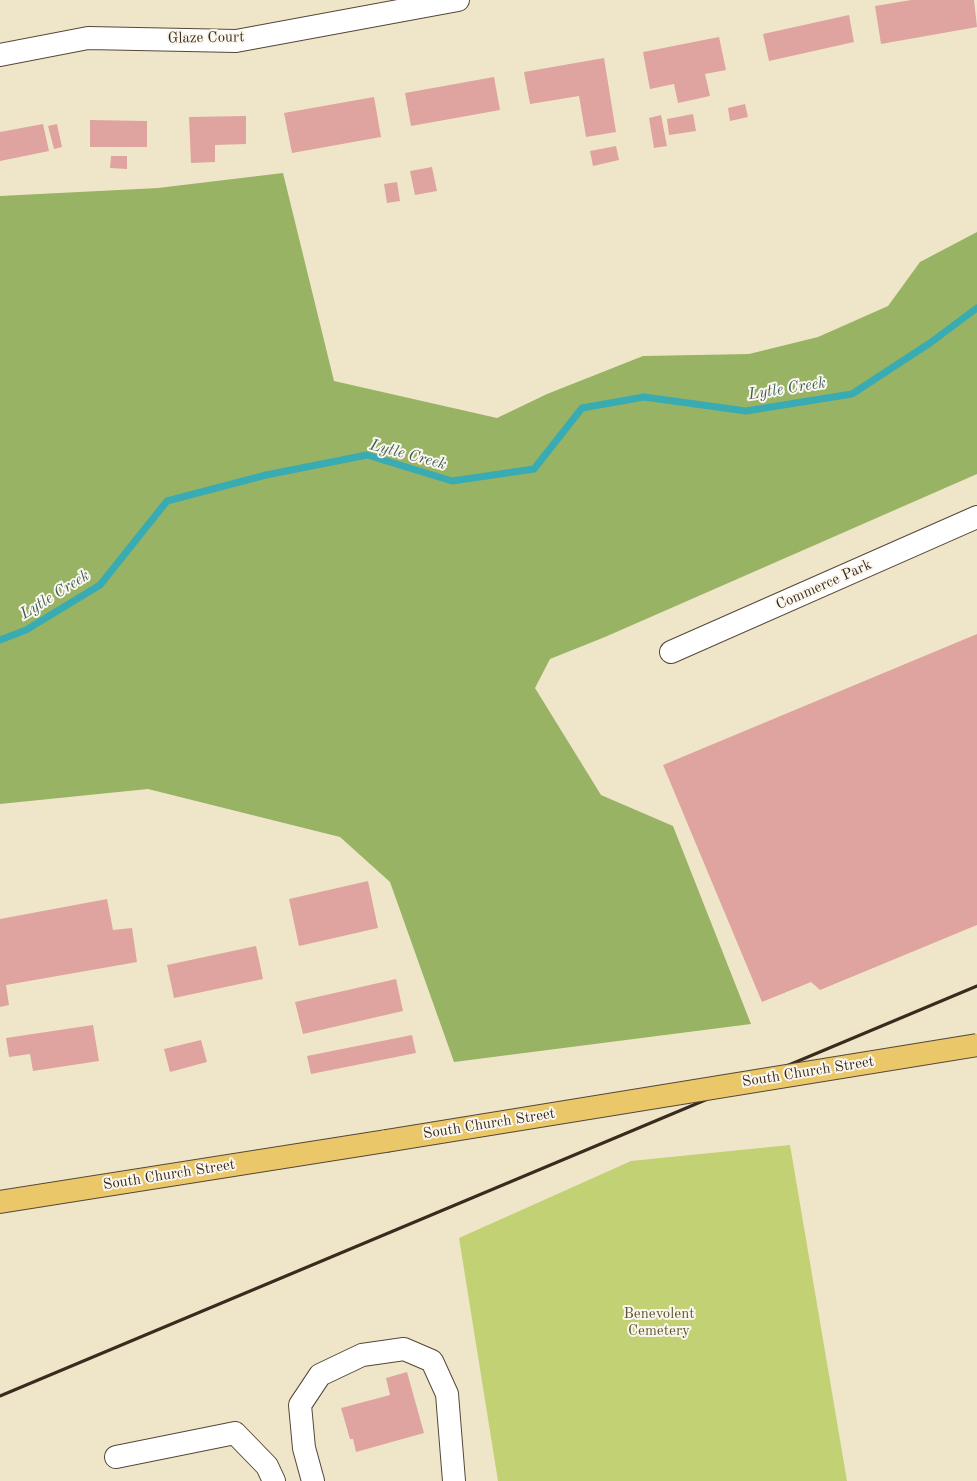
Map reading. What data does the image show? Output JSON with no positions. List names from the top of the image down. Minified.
{"streets":{"main road":["South Church Street"],"street":["Glaze Court","Commerce Park"]},"water":["Lytle Creek"],"parks":["Benevolent Cemetery"]}
